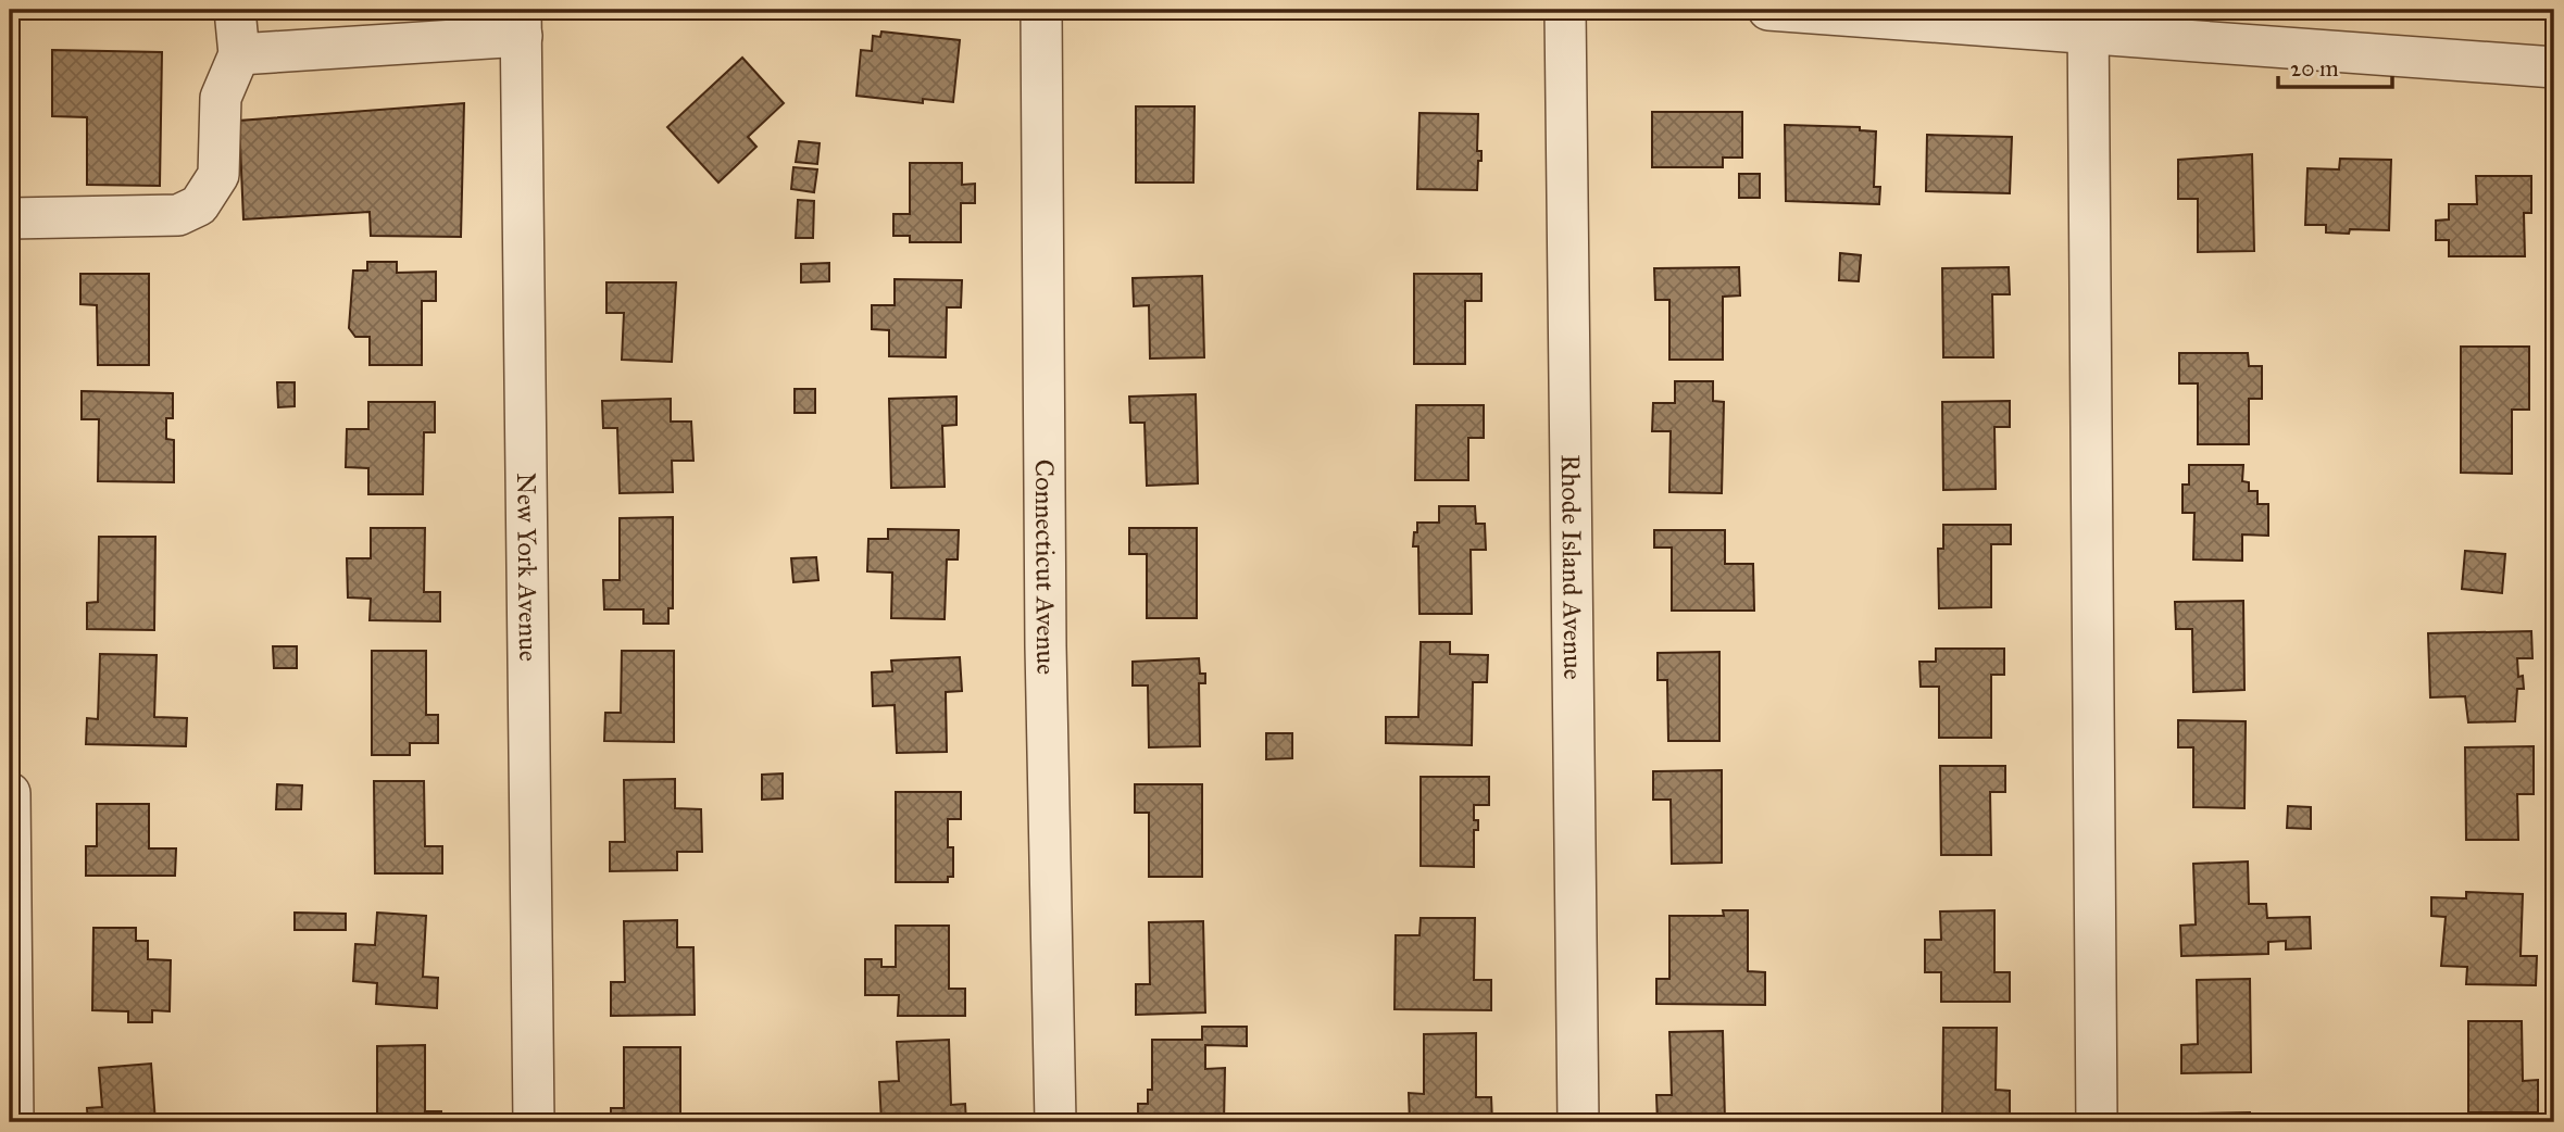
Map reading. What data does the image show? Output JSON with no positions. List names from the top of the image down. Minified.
{"streets":{"street":["New York Avenue","Connecticut Avenue","Rhode Island Avenue"]},"scale_bar":"20 m"}
